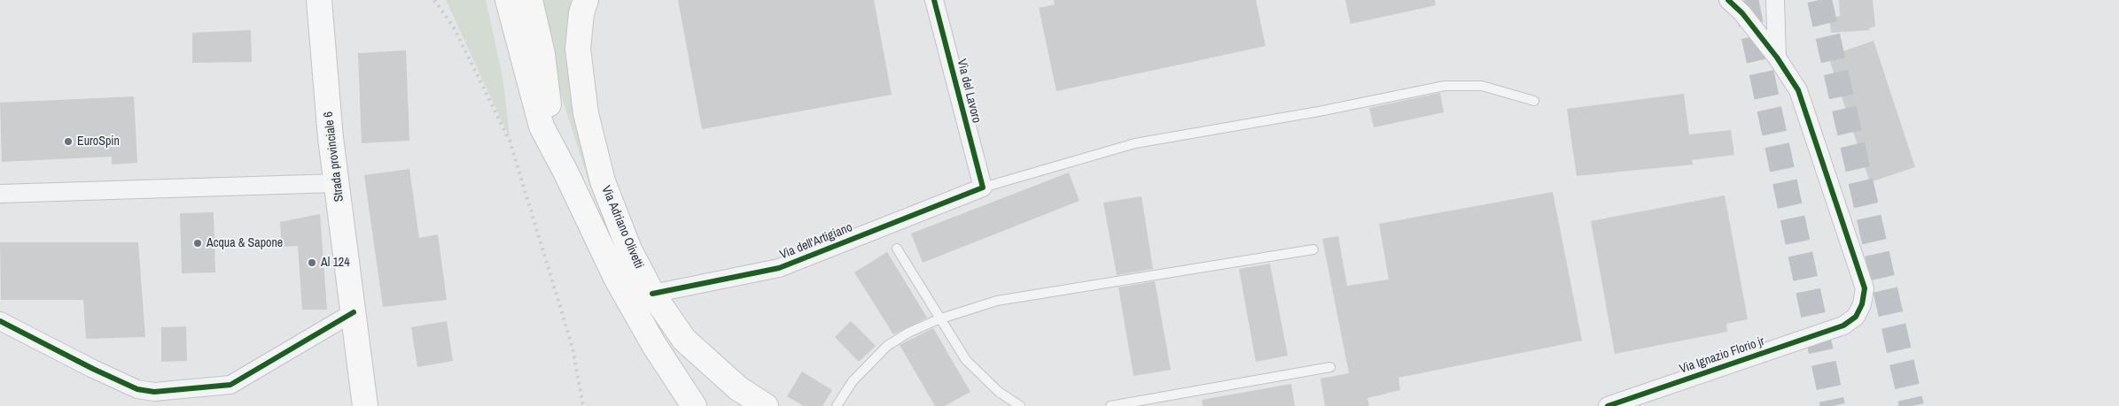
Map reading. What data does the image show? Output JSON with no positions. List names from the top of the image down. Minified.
{"streets":{"main road":["Strada provinciale 6","Via Adriano Olivetti"],"street":["Via del Lavoro","Via dell'Artigiano","Via Ignazio Florio jr"]},"crossings":[["Via del Lavoro","Via dell'Artigiano"],["Via Adriano Olivetti","Via dell'Artigiano"]],"places":["EuroSpin","Acqua & Sapone","Al 124"]}
